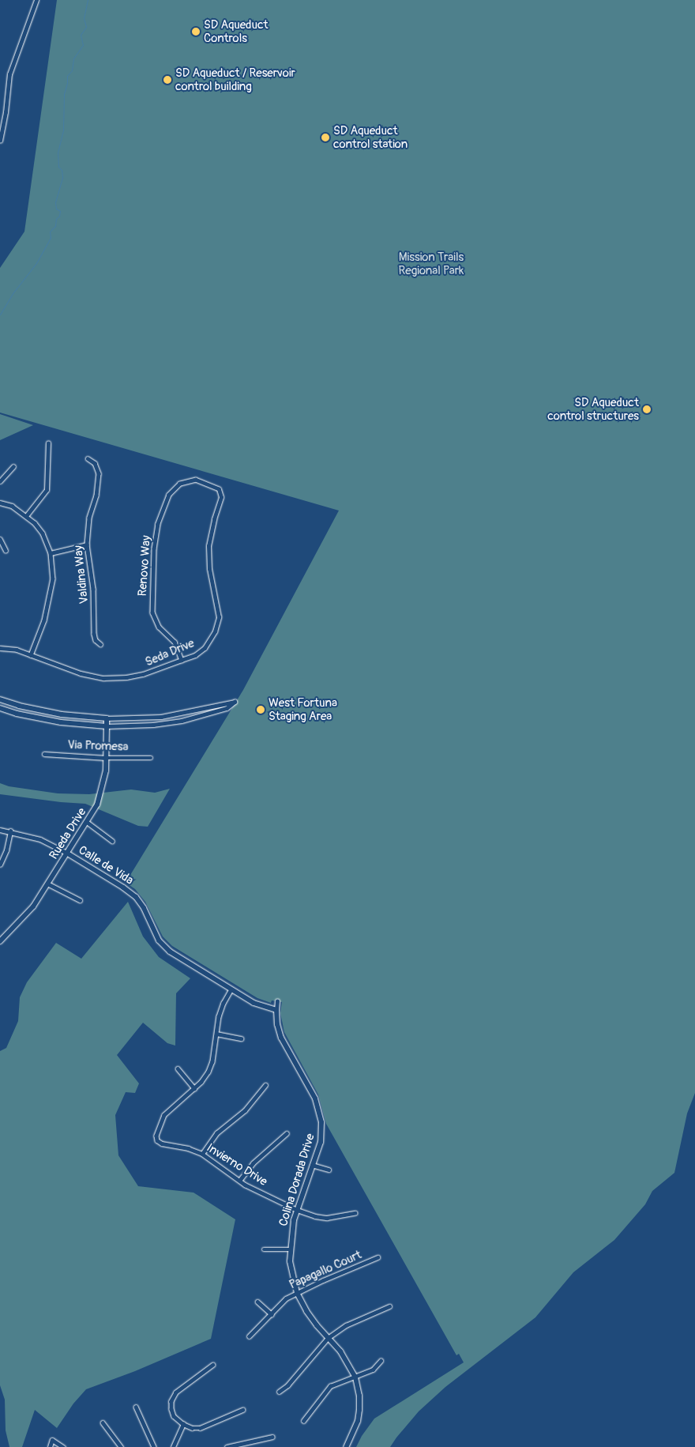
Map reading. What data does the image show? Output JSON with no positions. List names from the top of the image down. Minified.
{"streets":{"street":["Renovo Way","Valdina Way","Seda Drive","Via Promesa","Rueda Drive","Calle de Vida","Invierno Drive","Colina Dorada Drive","Papagallo Court"]},"crossings":[["Renovo Way","Seda Drive"],["Via Promesa","Rueda Drive"],["Rueda Drive","Calle de Vida"],["Calle de Vida","Colina Dorada Drive"],["Invierno Drive","Colina Dorada Drive"],["Colina Dorada Drive","Papagallo Court"]],"parks":["Mission Trails Regional Park"],"places":["SD Aqueduct Controls","SD Aqueduct / Reservoir control building","SD Aqueduct control station","SD Aqueduct control structures","West Fortuna Staging Area"]}
